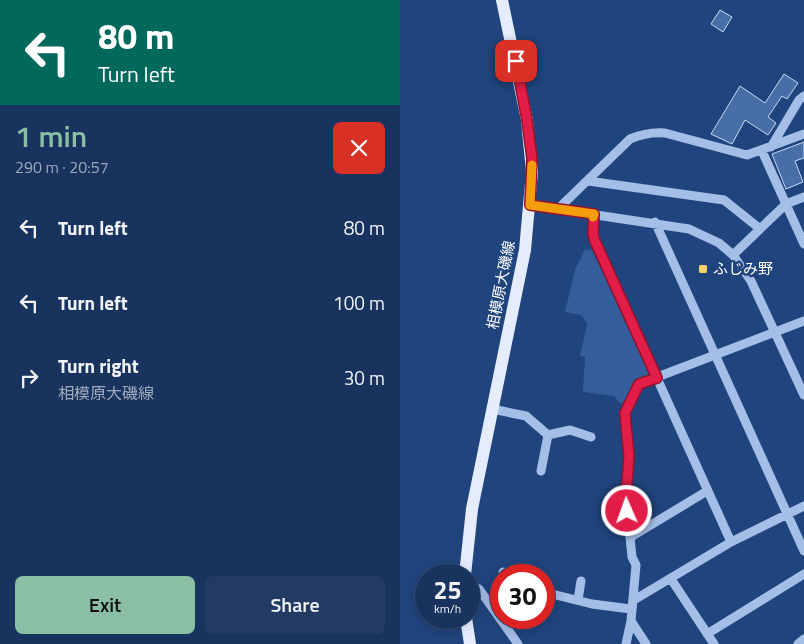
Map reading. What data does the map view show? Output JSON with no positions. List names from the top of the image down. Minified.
{"streets":{"main road":["相模原大磯線"]},"places":{"transit":["ふじみ野"]},"page":{"turn":["80 m","Turn left"],"heading":["1 min","290 m · 20:57"],"list":[{"name":"Turn left","value":"80 m"},{"name":"Turn left","value":"100 m"},{"name":"Turn right","note":"相模原大磯線","value":"30 m"}],"speed":"25 km/h","limit":"30","buttons":["Exit","Share"]}}
